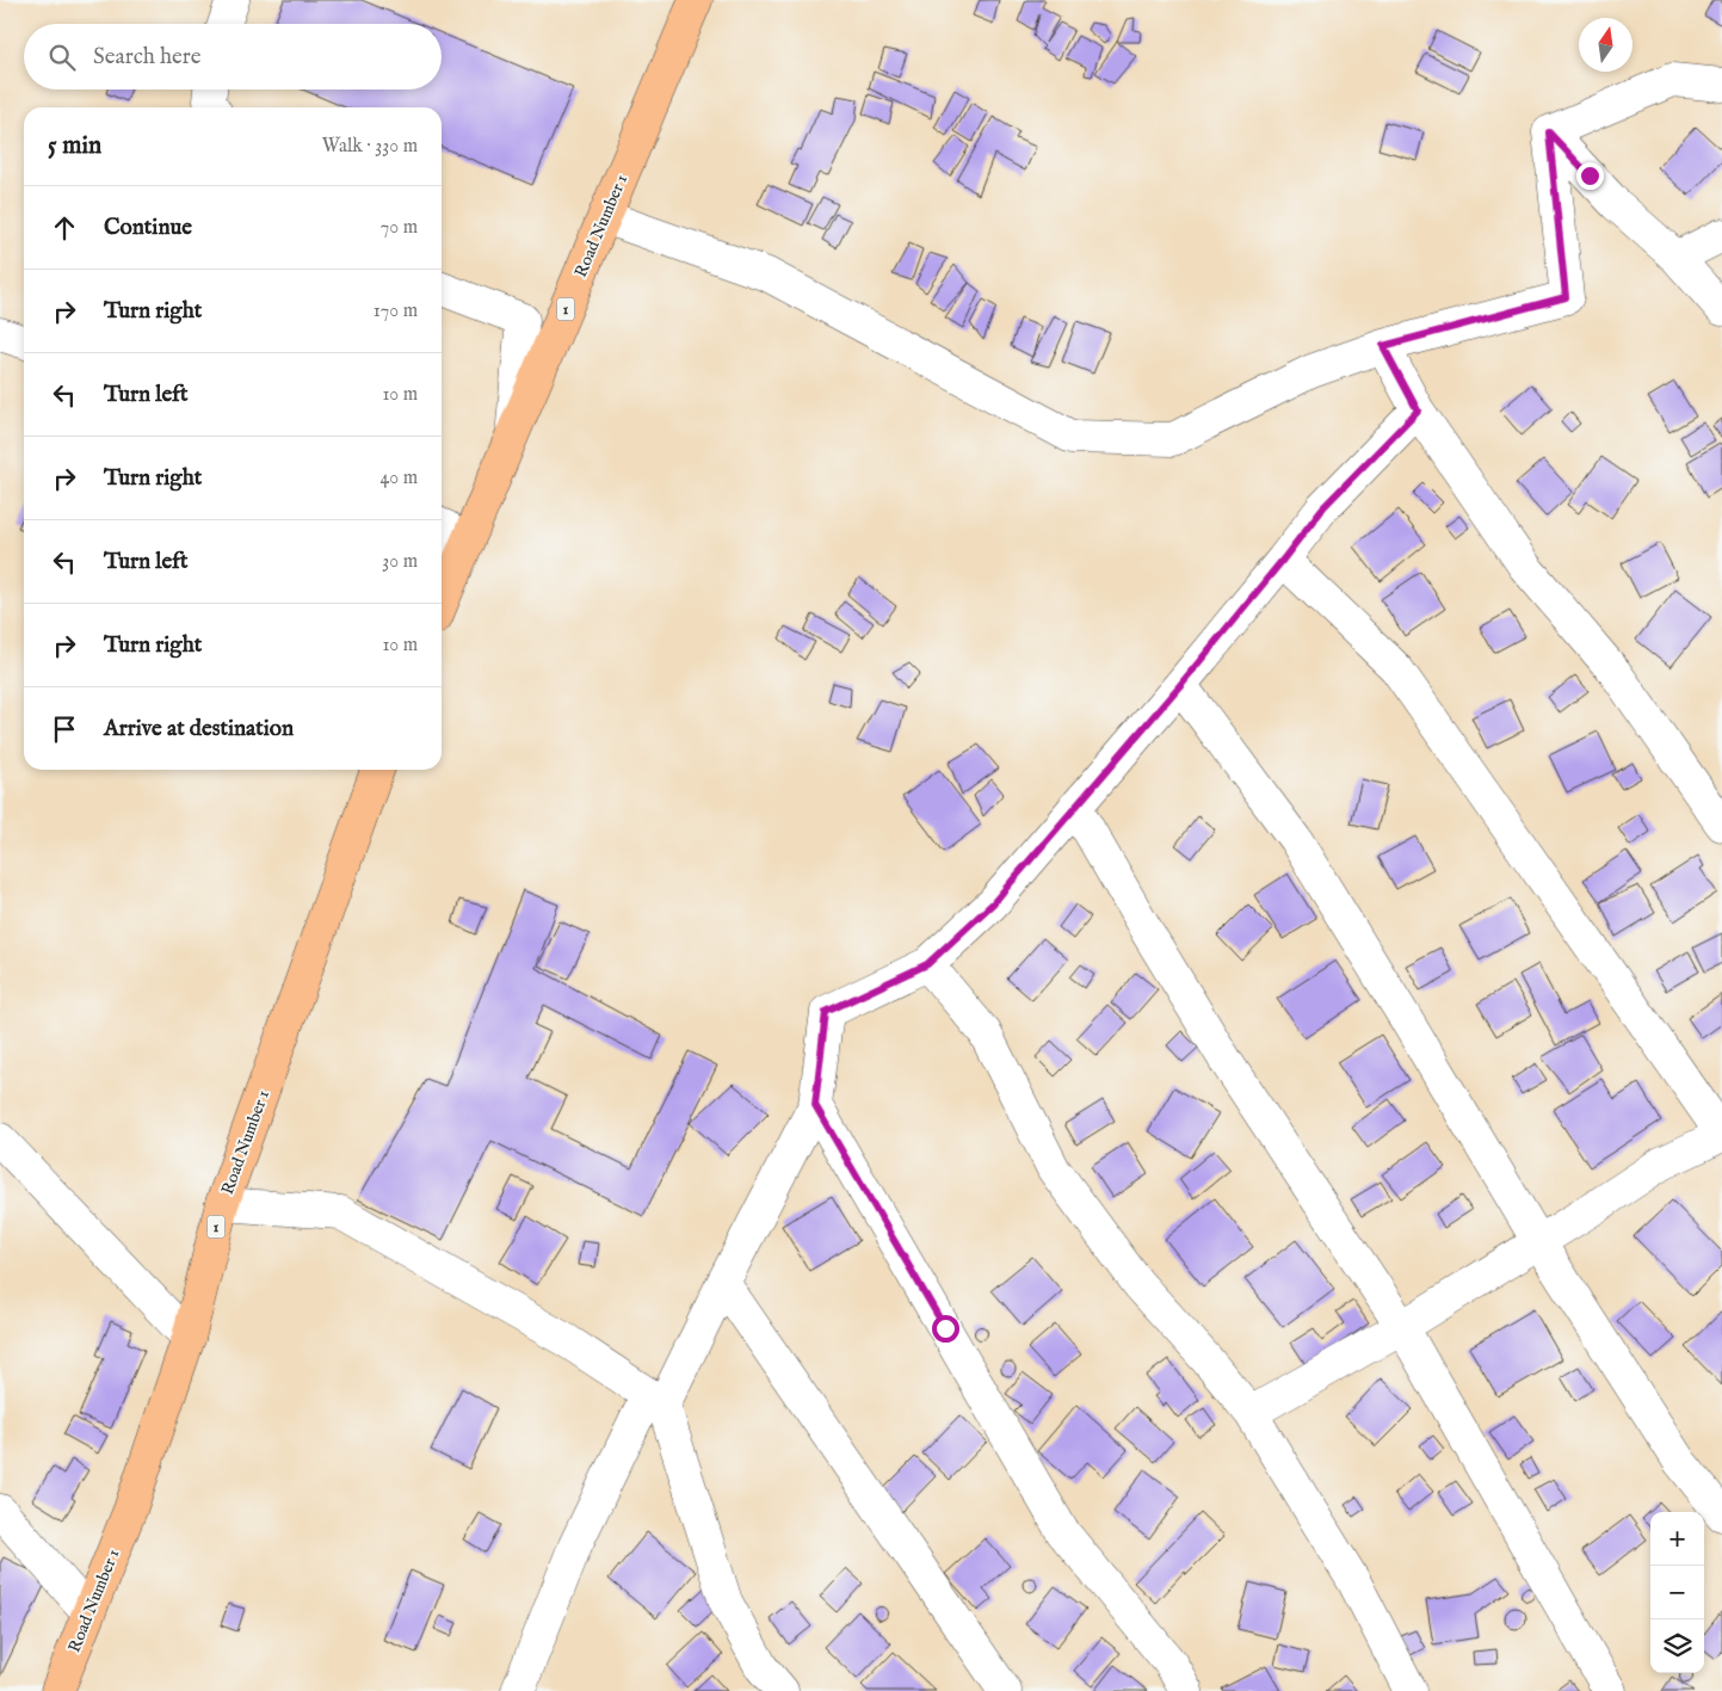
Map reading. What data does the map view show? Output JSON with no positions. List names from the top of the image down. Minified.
{"streets":{"highway":["Road Number 1","1"]},"north":"top","page":{"search":"Search here","heading":["5 min","Walk · 330 m"],"list":[["Continue","70 m"],["Turn right","170 m"],["Turn left","10 m"],["Turn right","40 m"],["Turn left","30 m"],["Turn right","10 m"],"Arrive at destination"],"map_buttons":["+","−"]}}
